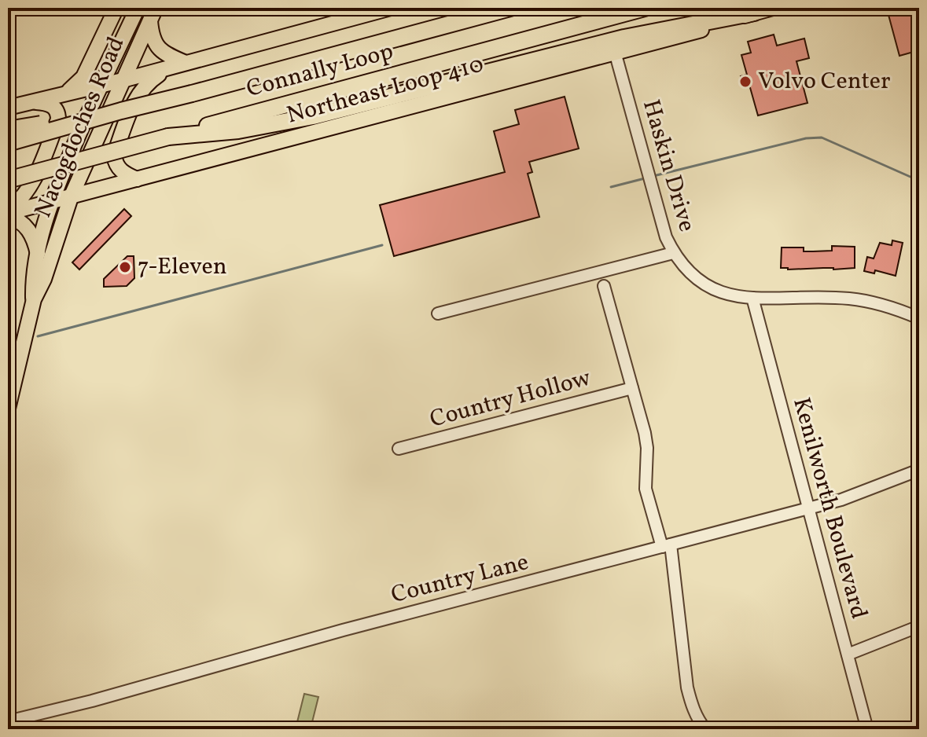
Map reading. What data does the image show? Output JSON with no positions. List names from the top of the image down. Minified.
{"streets":{"highway":["Connally Loop"],"main road":["Northeast Loop 410","Nacogdoches Road"],"street":["Haskin Drive","Country Hollow","Kenilworth Boulevard","Country Lane"]},"crossings":[["Northeast Loop 410","Nacogdoches Road"],["Northeast Loop 410","Haskin Drive"],["Haskin Drive","Kenilworth Boulevard"],["Kenilworth Boulevard","Country Lane"]],"places":["Volvo Center","7-Eleven"]}
